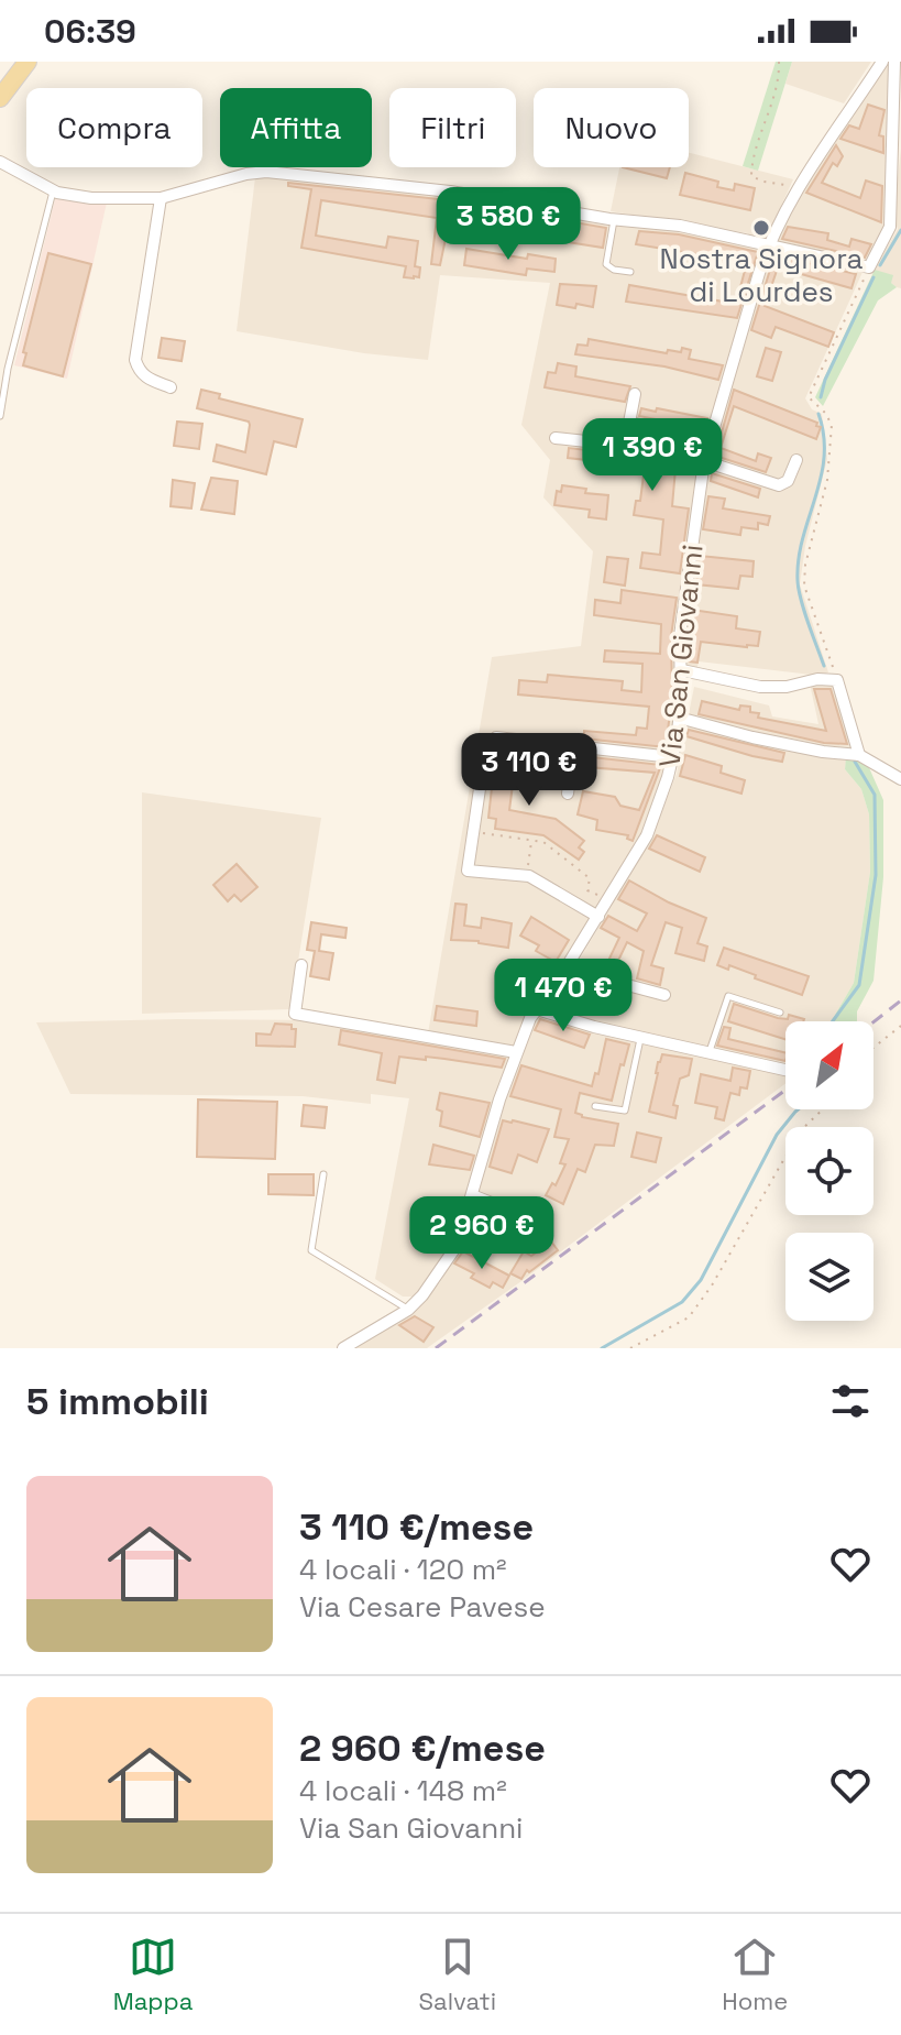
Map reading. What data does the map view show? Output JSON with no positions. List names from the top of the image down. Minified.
{"streets":{"street":["Via San Giovanni"]},"places":["Nostra Signora di Lourdes"],"north":"top right","page":{"status":"06:39","chip":["Compra","Affitta","Filtri","Nuovo"],"price":["3 580 €","1 390 €","3 110 €","1 470 €","2 960 €"],"heading":"5 immobili","list":[{"name":"3 110 €/mese","note":"4 locali · 120 m² · Via Cesare Pavese"},{"name":"2 960 €/mese","note":"4 locali · 148 m² · Via San Giovanni"}],"tabs":["Mappa","Salvati","Home"]}}
